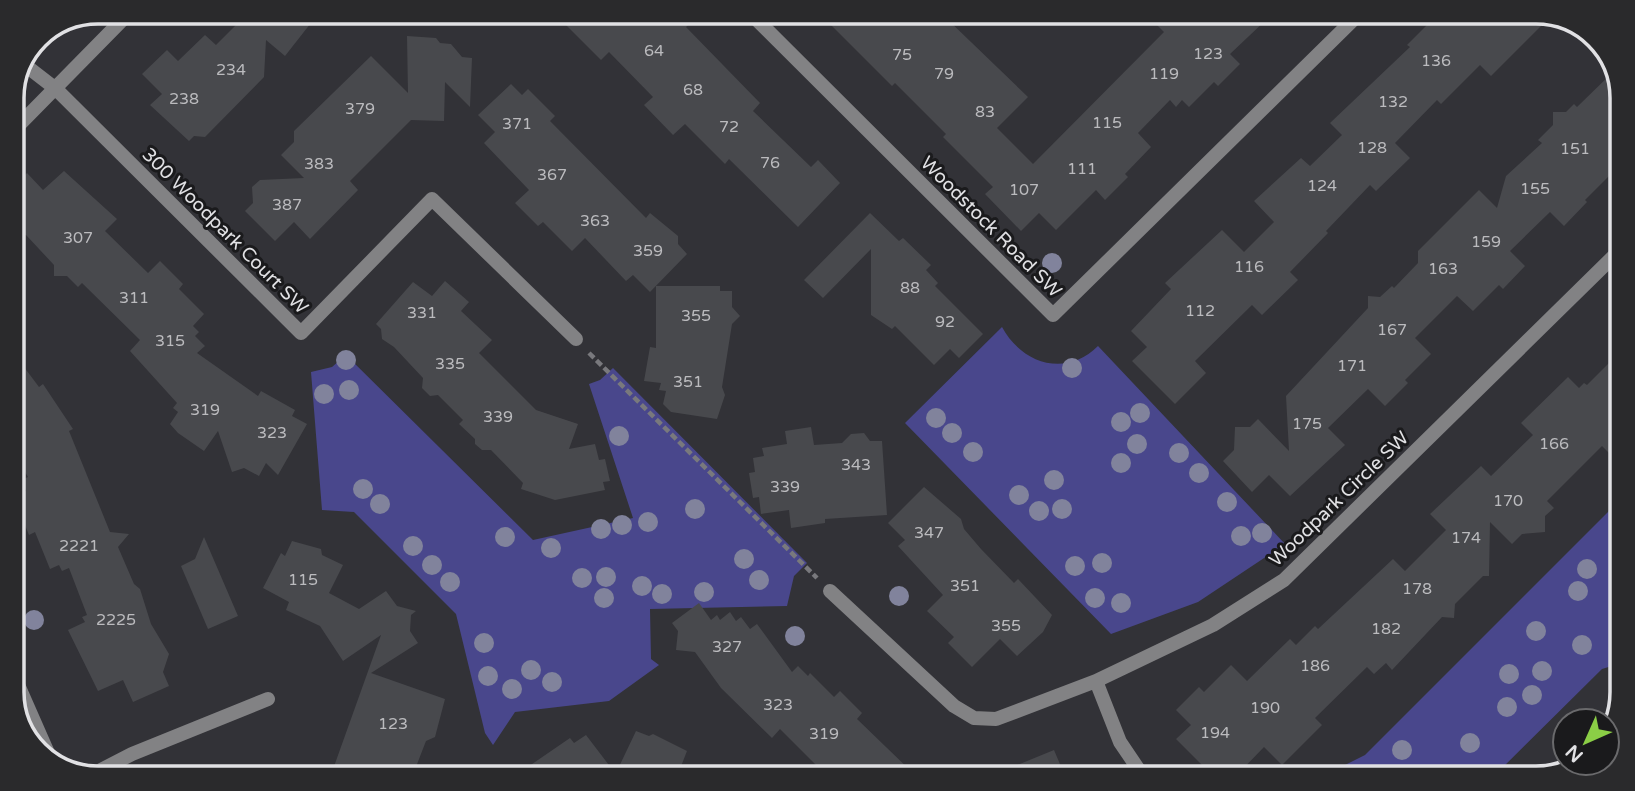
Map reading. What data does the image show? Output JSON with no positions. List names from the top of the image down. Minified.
{"streets":{"street":["Woodstock Road SW","300 Woodpark Court SW","Woodpark Circle SW"]},"house_numbers":["64","123","75","136","234","79","119","68","238","132","379","83","115","371","72","128","151","76","383","111","367","124","155","107","387","363","307","159","359","116","163","88","311","112","331","355","92","167","315","335","171","351","319","339","175","323","166","343","339","170","347","174","2221","115","351","178","2225","355","182","327","186","323","190","123","194","319"],"north":"bottom left"}
